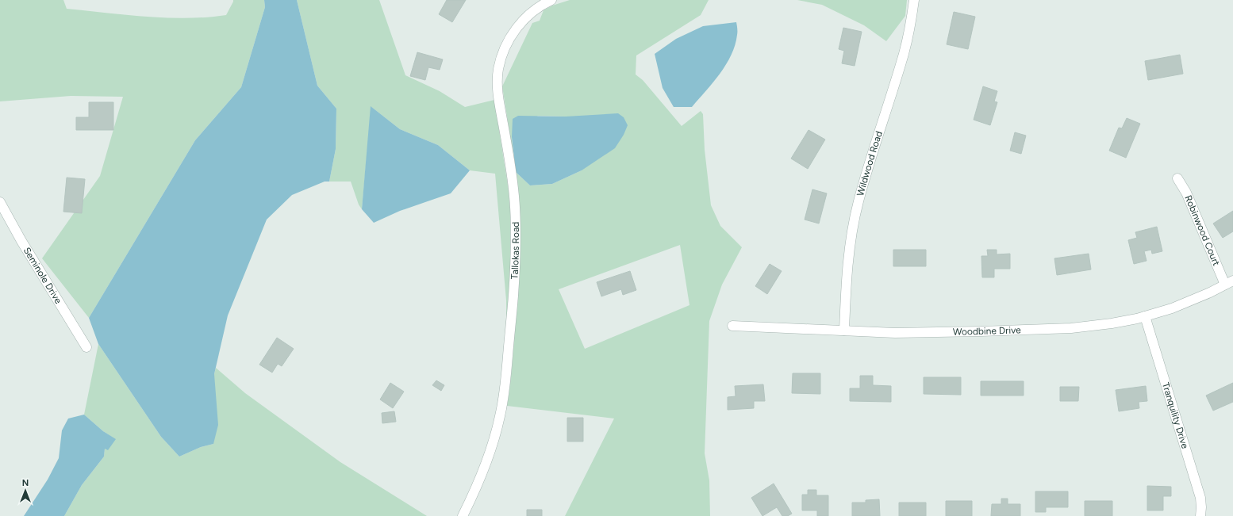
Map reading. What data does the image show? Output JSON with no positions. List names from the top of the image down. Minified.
{"streets":{"street":["Wildwood Road","Robinwood Court","Tallokas Road","Seminole Drive","Woodbine Drive","Tranquility Drive"]},"crossings":[["Wildwood Road","Woodbine Drive"],["Robinwood Court","Woodbine Drive"],["Woodbine Drive","Tranquility Drive"]],"north":"top"}
